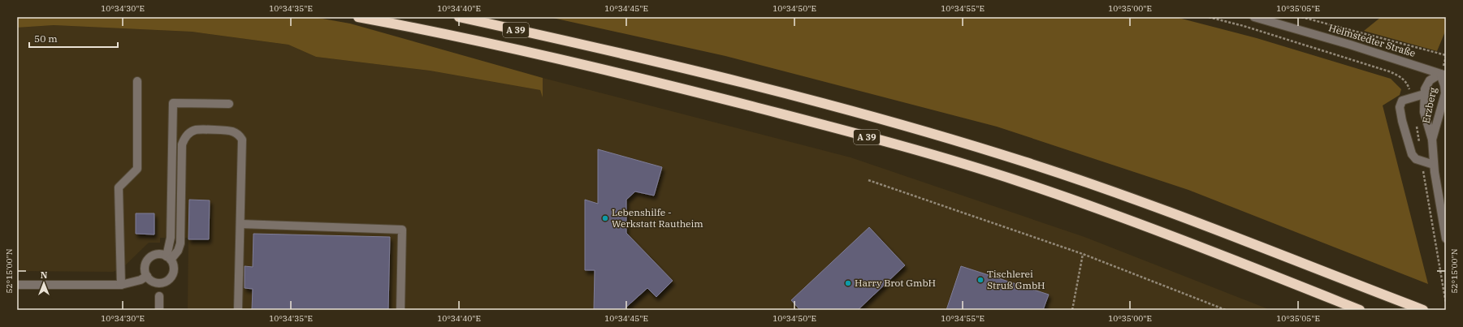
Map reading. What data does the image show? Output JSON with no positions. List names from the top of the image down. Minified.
{"streets":{"highway":["A 39"],"street":["Helmstedter Straße","Erzberg"]},"crossings":[["Helmstedter Straße","Erzberg"]],"places":["Lebenshilfe - Werkstatt Rautheim","Tischlerei Struß GmbH","Harry Brot GmbH"],"scale_bar":"50 m","north":"top","coordinates":["10°34'30\"E","10°34'35\"E","10°34'40\"E","10°34'45\"E","10°34'50\"E","10°34'55\"E","10°35'00\"E","10°35'05\"E","52°15'00\"N"]}
